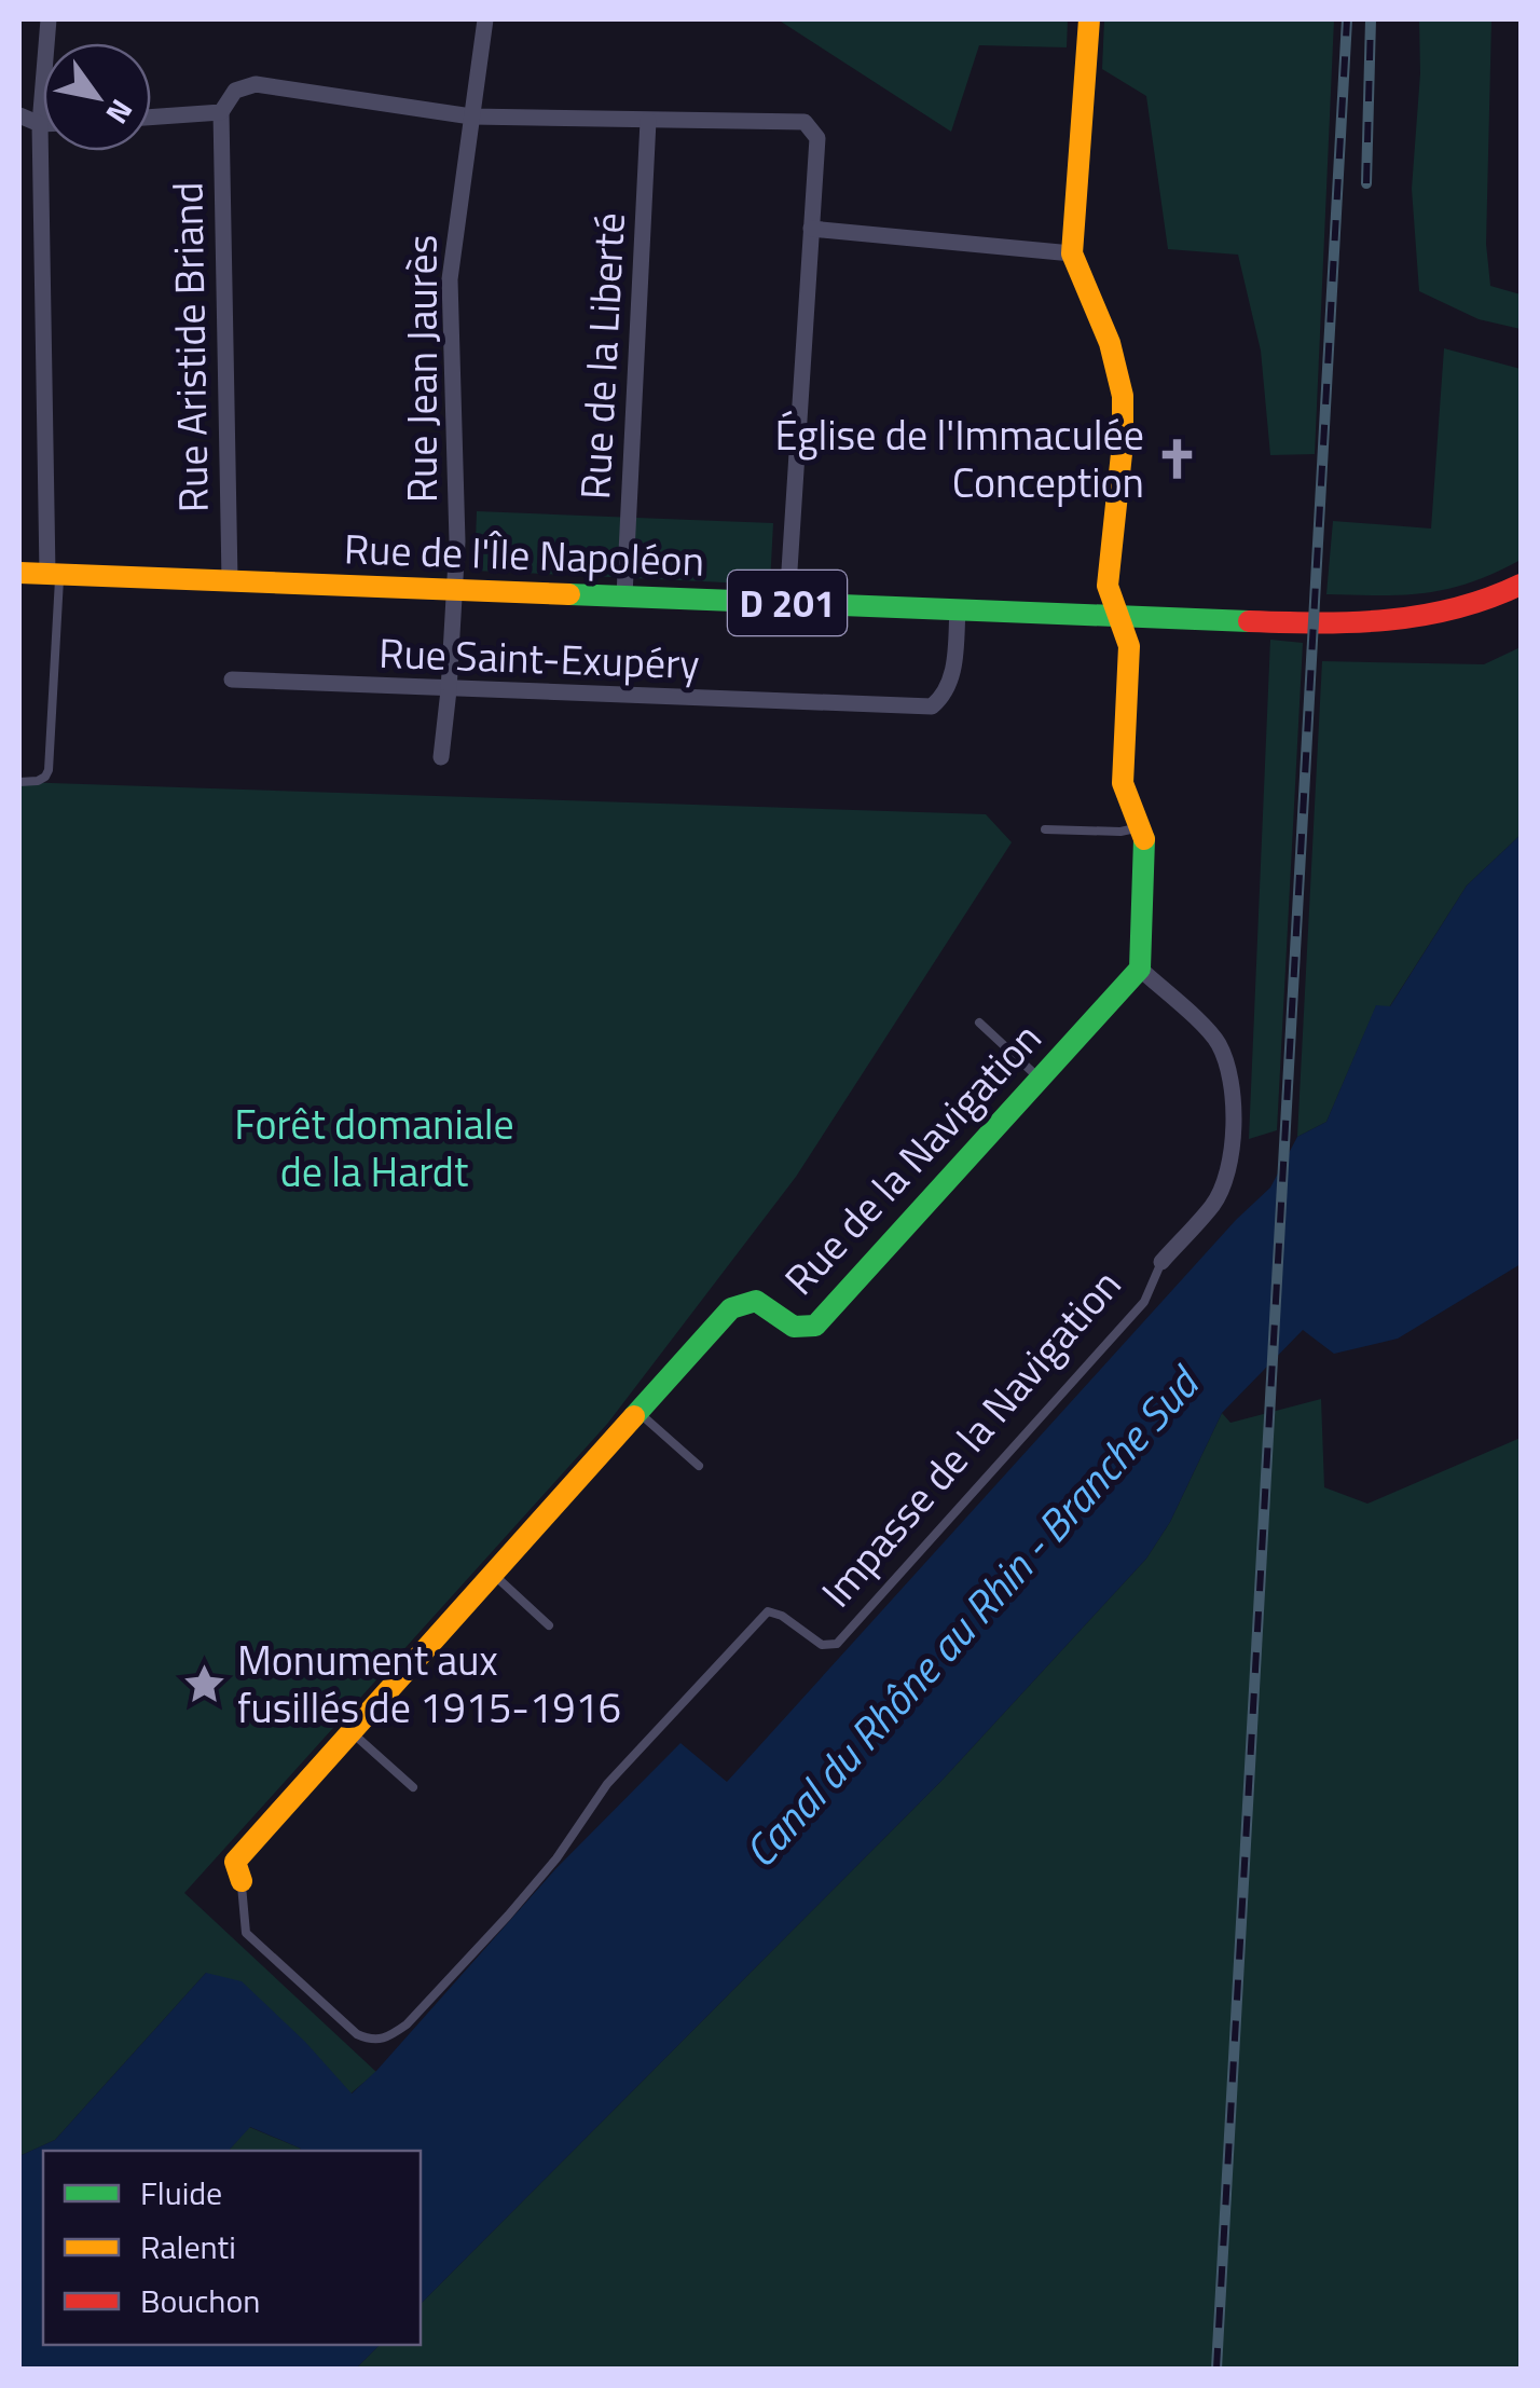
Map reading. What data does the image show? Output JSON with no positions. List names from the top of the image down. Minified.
{"streets":{"street":["Rue Aristide Briand","Rue de la Liberté","Rue Jean Jaurès","Rue de l'Île Napoléon","D 201","Rue Saint-Exupéry","Rue de la Navigation","Impasse de la Navigation"]},"crossings":[["Rue Aristide Briand","Rue de l'Île Napoléon"],["Rue de la Liberté","Rue de l'Île Napoléon"],["Rue Jean Jaurès","Rue de l'Île Napoléon"],["Rue Jean Jaurès","Rue Saint-Exupéry"],["Rue de l'Île Napoléon","Rue Saint-Exupéry"],["Rue de la Navigation","Impasse de la Navigation"]],"water":["Canal du Rhône au Rhin - Branche Sud"],"parks":["Forêt domaniale de la Hardt"],"places":{"church":["Église de l'Immaculée Conception"],"place":["Monument aux fusillés de 1915-1916"]},"legend":["Fluide","Ralenti","Bouchon"],"north":"bottom right"}
